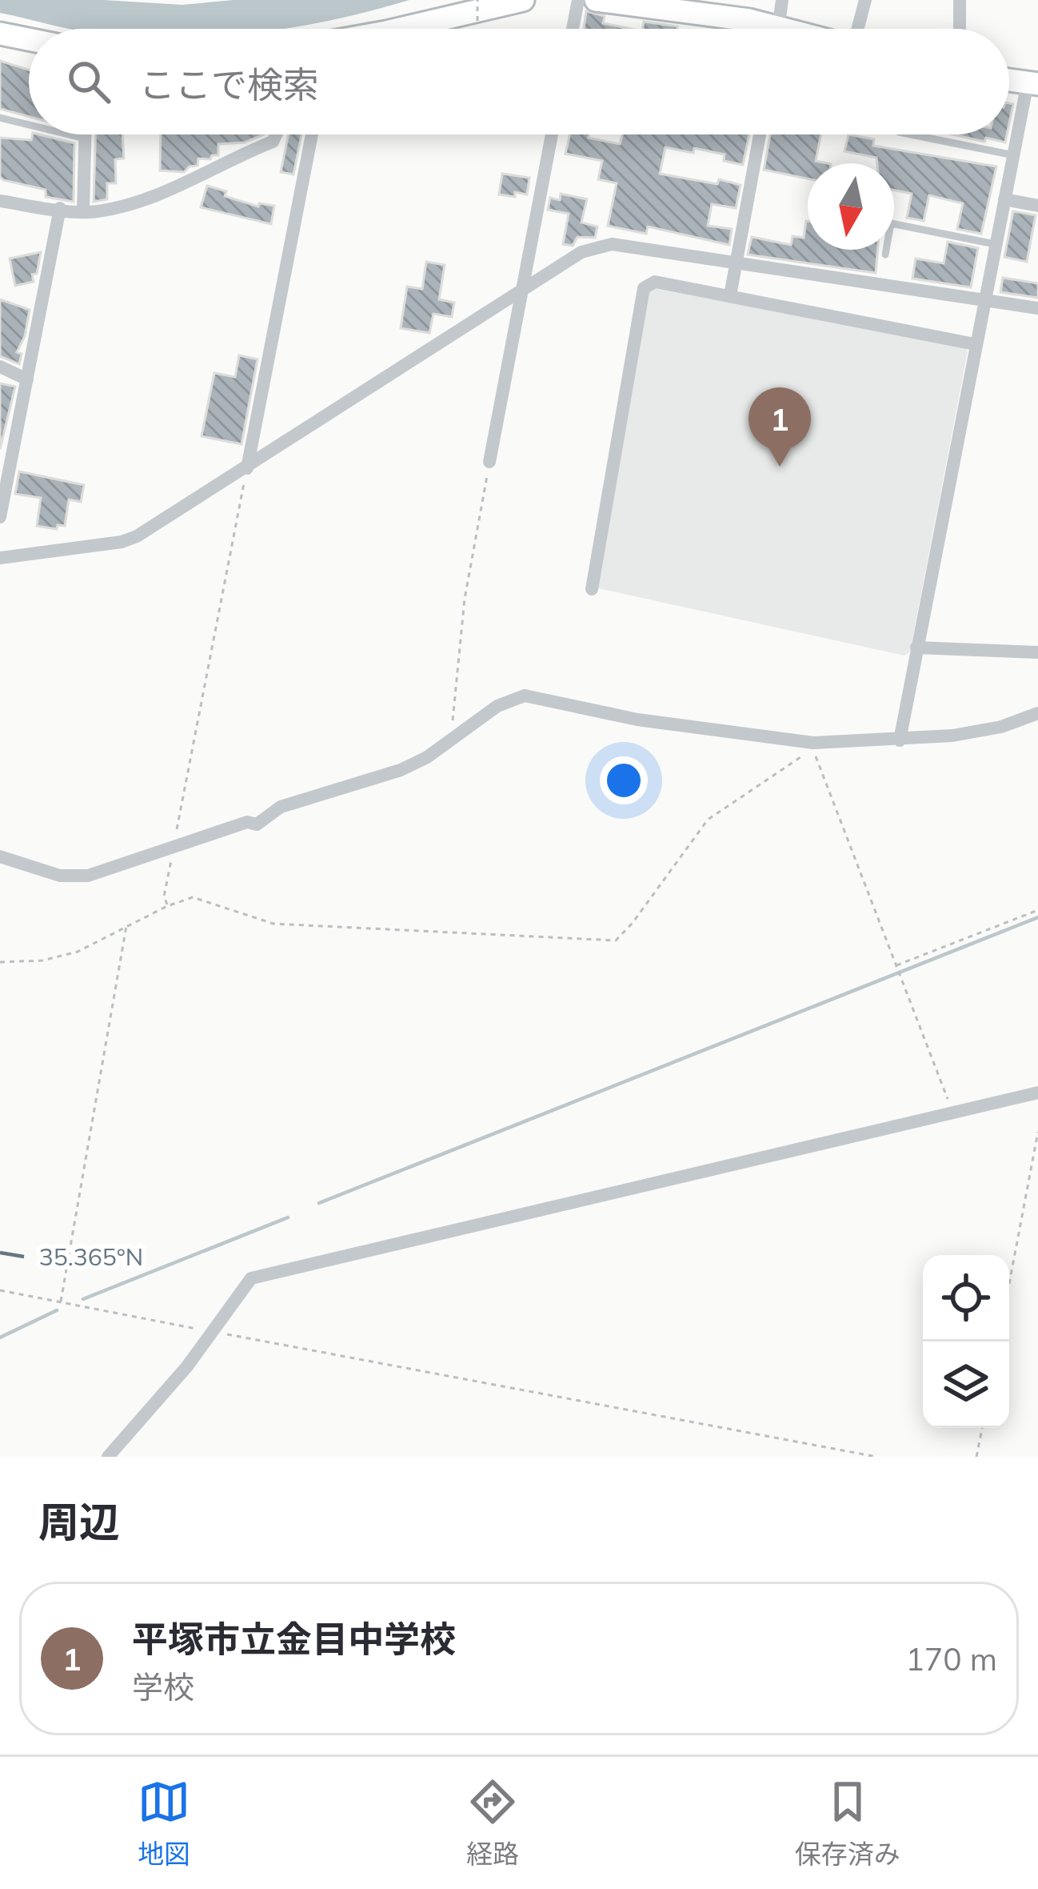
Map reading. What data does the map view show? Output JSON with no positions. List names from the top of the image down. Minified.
{"north":"bottom","page":{"search":"ここで検索","pins":"1","heading":"周辺","list":[{"mark":"1","name":"平塚市立金目中学校","note":"学校","value":"170 m"}],"nav":["地図","経路","保存済み"]},"coordinates":["35.365°N"]}
